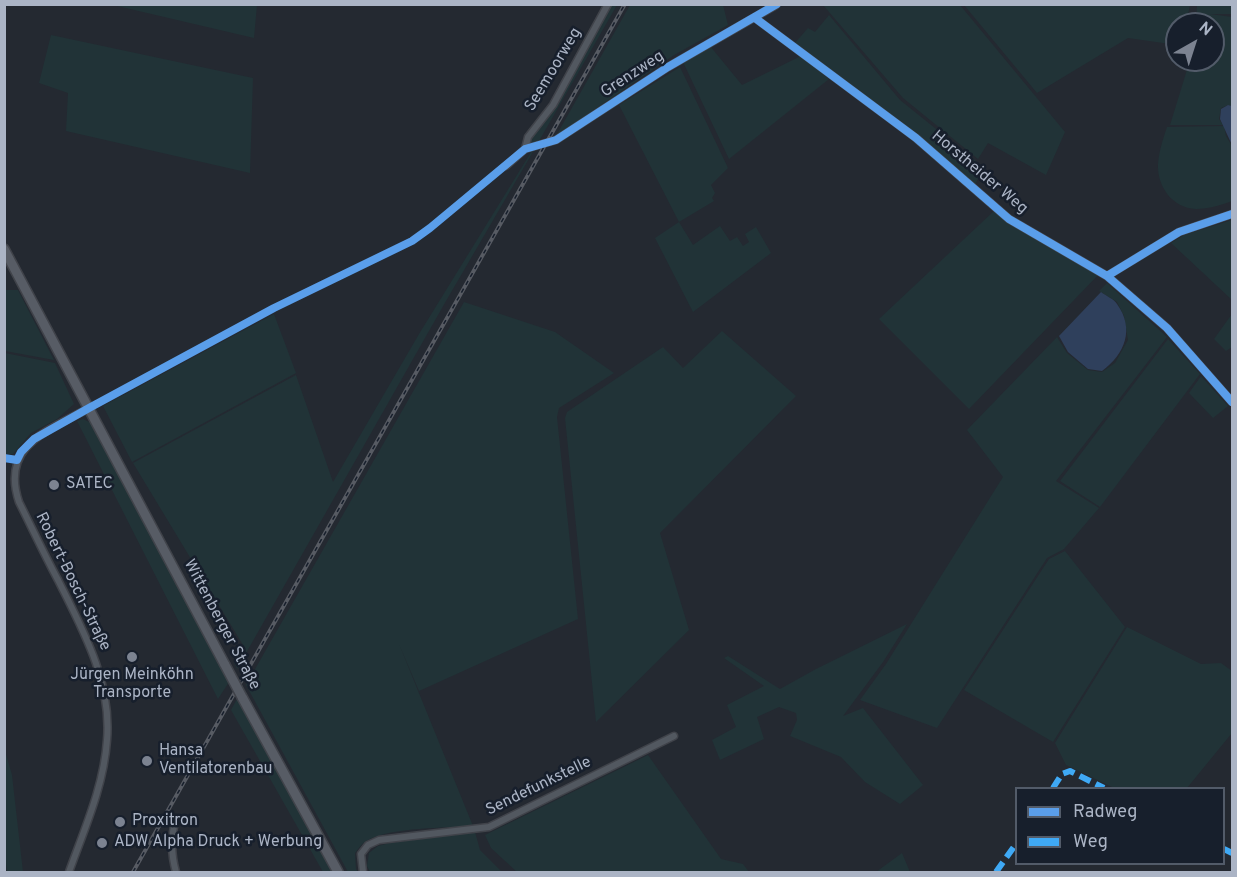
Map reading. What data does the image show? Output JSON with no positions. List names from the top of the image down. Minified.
{"streets":{"main road":["Wittenberger Straße"],"street":["Seemoorweg","Grenzweg","Horstheider Weg","Robert-Bosch-Straße","Sendefunkstelle"]},"crossings":[["Seemoorweg","Grenzweg"],["Grenzweg","Horstheider Weg"],["Robert-Bosch-Straße","Wittenberger Straße"]],"places":["SATEC","Jürgen Meinköhn Transporte","Hansa Ventilatorenbau","Proxitron","ADW Alpha Druck + Werbung"],"legend":["Radweg","Weg"],"north":"top right"}
